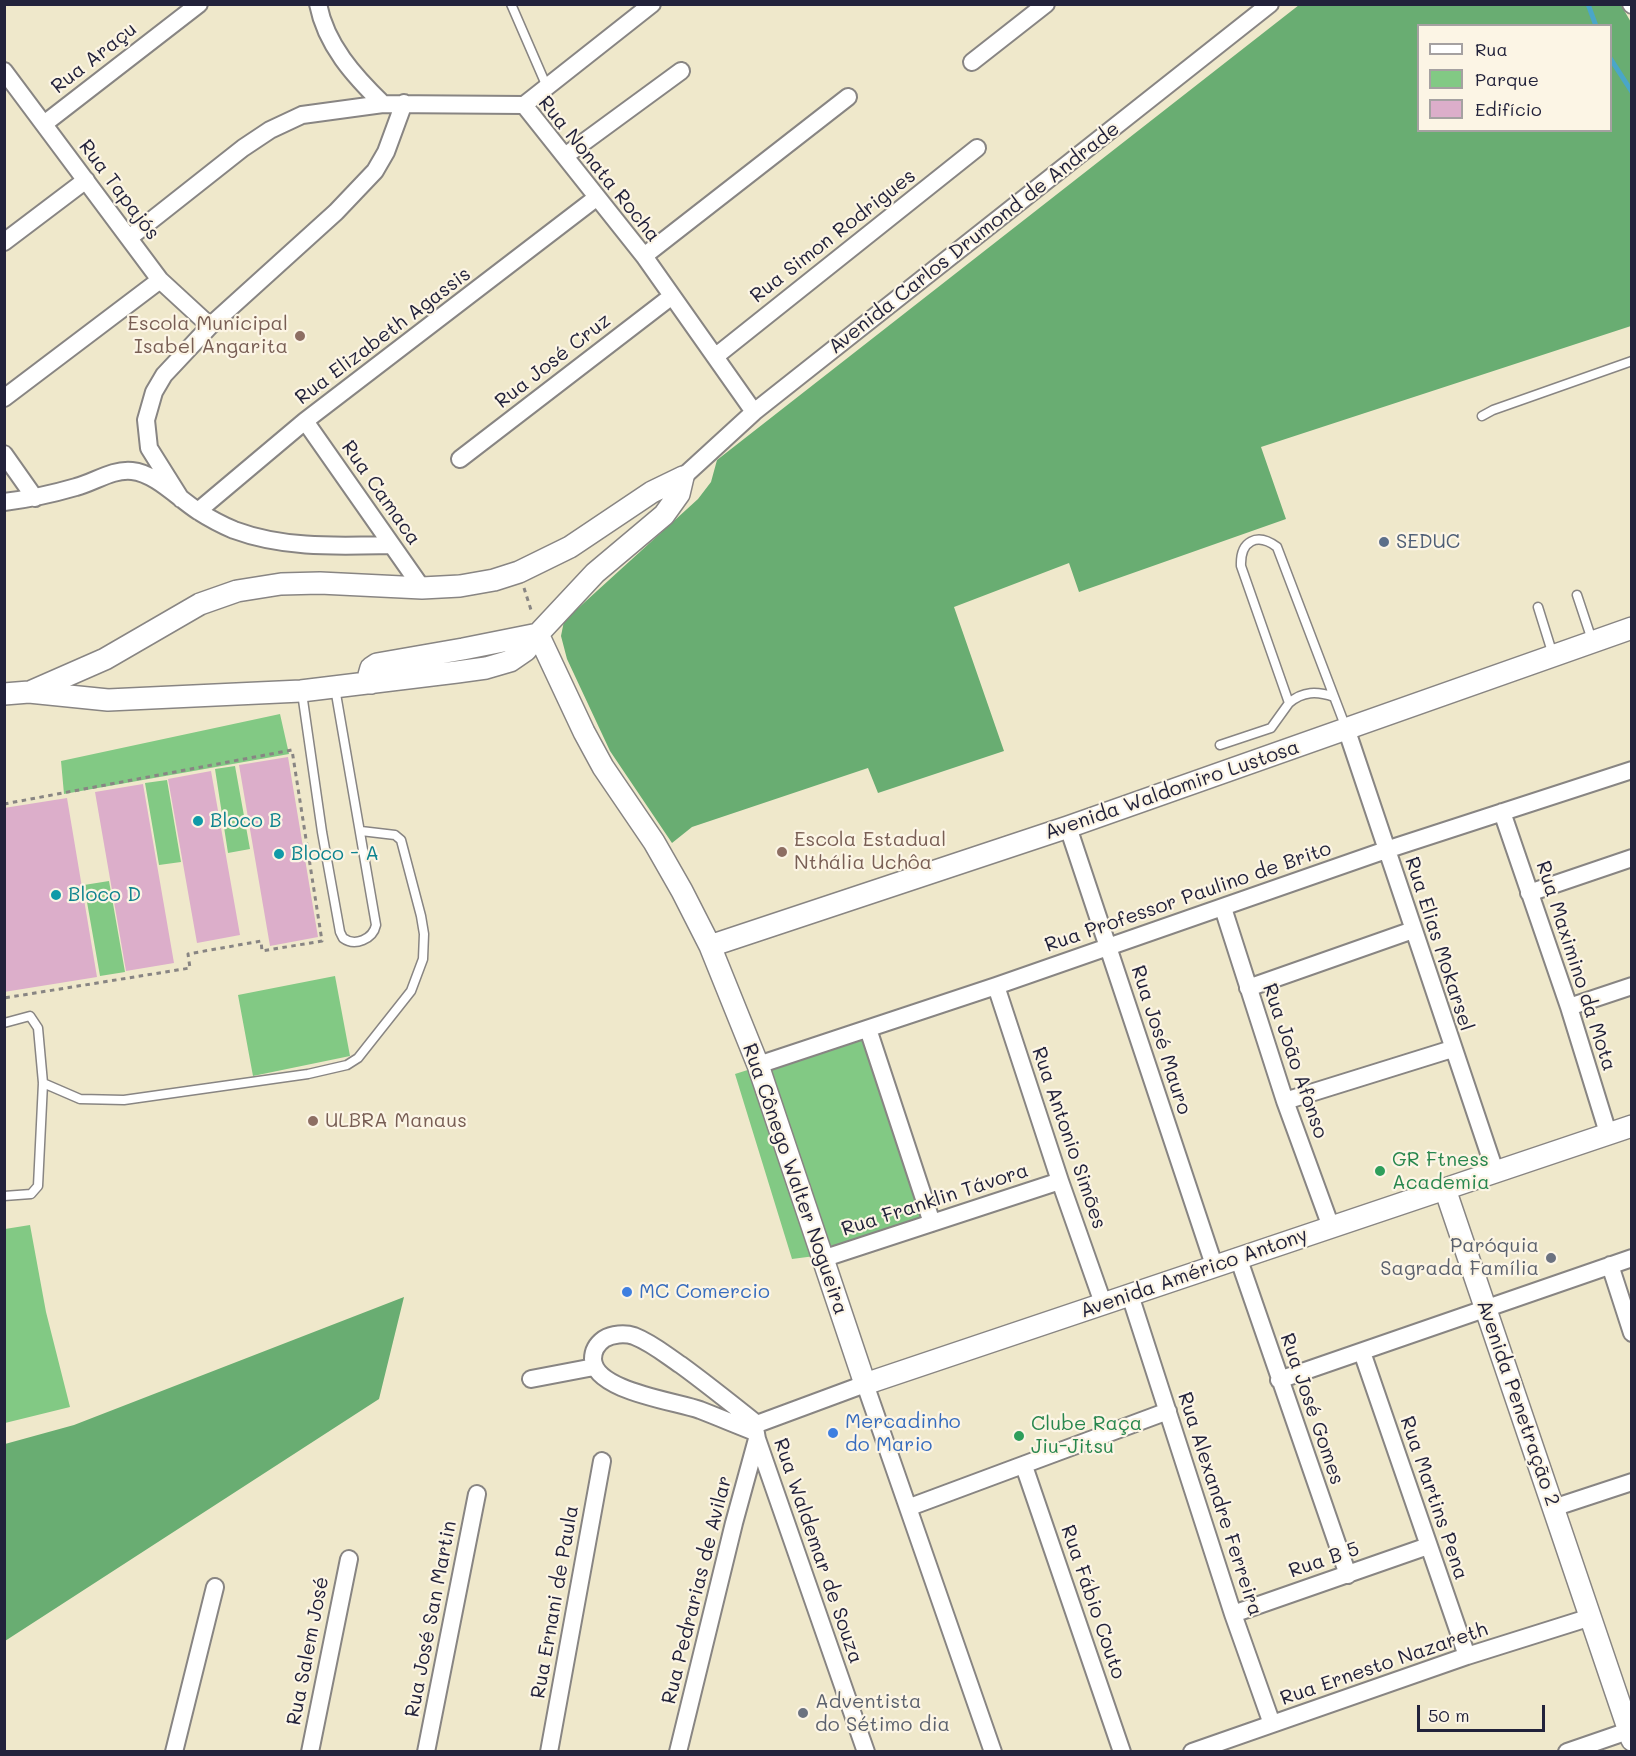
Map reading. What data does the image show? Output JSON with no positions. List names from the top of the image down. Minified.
{"streets":{"street":["Rua Araçu","Rua Nonata Rocha","Rua Tapajós","Rua Simon Rodrigues","Avenida Carlos Drumond de Andrade","Rua Elizabeth Agassis","Rua José Cruz","Rua Camaca","Avenida Waldomiro Lustosa","Rua Professor Paulino de Brito","Rua Elias Mokarsel","Rua Maximino da Mota","Rua José Mauro","Rua João Afonso","Rua Antonio Simões","Rua Cônego Walter Nogueira","Rua Franklin Távora","Avenida Américo Antony","Avenida Penetração 2","Rua José Gomes","Rua Martins Pena","Rua Alexandre Ferreira","Rua Waldemar de Souza","Rua B 5","Rua Pedrarias de Avilar","Rua Ernani de Paula","Rua Fábio Couto","Rua José San Martin","Rua Salem José","Rua Ernesto Nazareth"]},"crossings":[["Rua Araçu","Rua Tapajós"],["Rua Nonata Rocha","Rua Tapajós"],["Rua Nonata Rocha","Rua Simon Rodrigues"],["Rua Nonata Rocha","Avenida Carlos Drumond de Andrade"],["Rua Nonata Rocha","Rua Elizabeth Agassis"],["Rua Nonata Rocha","Rua José Cruz"],["Avenida Carlos Drumond de Andrade","Rua Camaca"],["Avenida Carlos Drumond de Andrade","Rua Cônego Walter Nogueira"],["Rua Elizabeth Agassis","Rua Camaca"],["Avenida Waldomiro Lustosa","Rua Elias Mokarsel"],["Avenida Waldomiro Lustosa","Rua José Mauro"],["Avenida Waldomiro Lustosa","Rua Cônego Walter Nogueira"],["Rua Professor Paulino de Brito","Rua Elias Mokarsel"],["Rua Professor Paulino de Brito","Rua Maximino da Mota"],["Rua Professor Paulino de Brito","Rua José Mauro"],["Rua Professor Paulino de Brito","Rua João Afonso"],["Rua Professor Paulino de Brito","Rua Antonio Simões"],["Rua Professor Paulino de Brito","Rua Cônego Walter Nogueira"],["Rua Elias Mokarsel","Avenida Américo Antony"],["Rua Maximino da Mota","Avenida Américo Antony"],["Rua José Mauro","Avenida Américo Antony"],["Rua João Afonso","Avenida Américo Antony"],["Rua Antonio Simões","Rua Franklin Távora"],["Rua Antonio Simões","Avenida Américo Antony"],["Rua Cônego Walter Nogueira","Rua Franklin Távora"],["Rua Cônego Walter Nogueira","Avenida Américo Antony"],["Avenida Américo Antony","Avenida Penetração 2"],["Avenida Américo Antony","Rua José Gomes"],["Avenida Américo Antony","Rua Alexandre Ferreira"],["Avenida Américo Antony","Rua Waldemar de Souza"],["Avenida Américo Antony","Rua Pedrarias de Avilar"],["Avenida Penetração 2","Rua Ernesto Nazareth"],["Rua José Gomes","Rua B 5"],["Rua Martins Pena","Rua B 5"],["Rua Martins Pena","Rua Ernesto Nazareth"],["Rua Alexandre Ferreira","Rua B 5"],["Rua Alexandre Ferreira","Rua Ernesto Nazareth"],["Rua Waldemar de Souza","Rua Pedrarias de Avilar"]],"places":["Escola Municipal Isabel Angarita","SEDUC","Bloco B","Escola Estadual Nthália Uchôa","Bloco - A","Bloco D","ULBRA Manaus","GR Ftness Academia","Paróquia Sagrada Família","MC Comercio","Mercadinho do Mario","Clube Raça Jiu-Jitsu","Adventista do Sétimo dia"],"legend":["Rua","Parque","Edifício"],"scale_bar":"50 m"}
